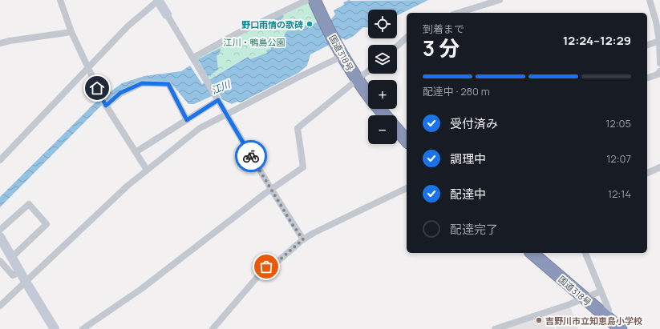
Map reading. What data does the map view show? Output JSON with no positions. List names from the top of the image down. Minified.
{"streets":{"highway":["国道318号"]},"water":["江川"],"parks":["江川・鴨島公園"],"places":["野口雨情の歌碑","吉野川市立知恵島小学校"],"page":{"map_buttons":["+","−"],"heading":["3 分","到着まで","12:24–12:29"],"bar":"配達中 · 280 m","list":[["受付済み","12:05"],["調理中","12:07"],["配達中","12:14"],"配達完了"]}}
